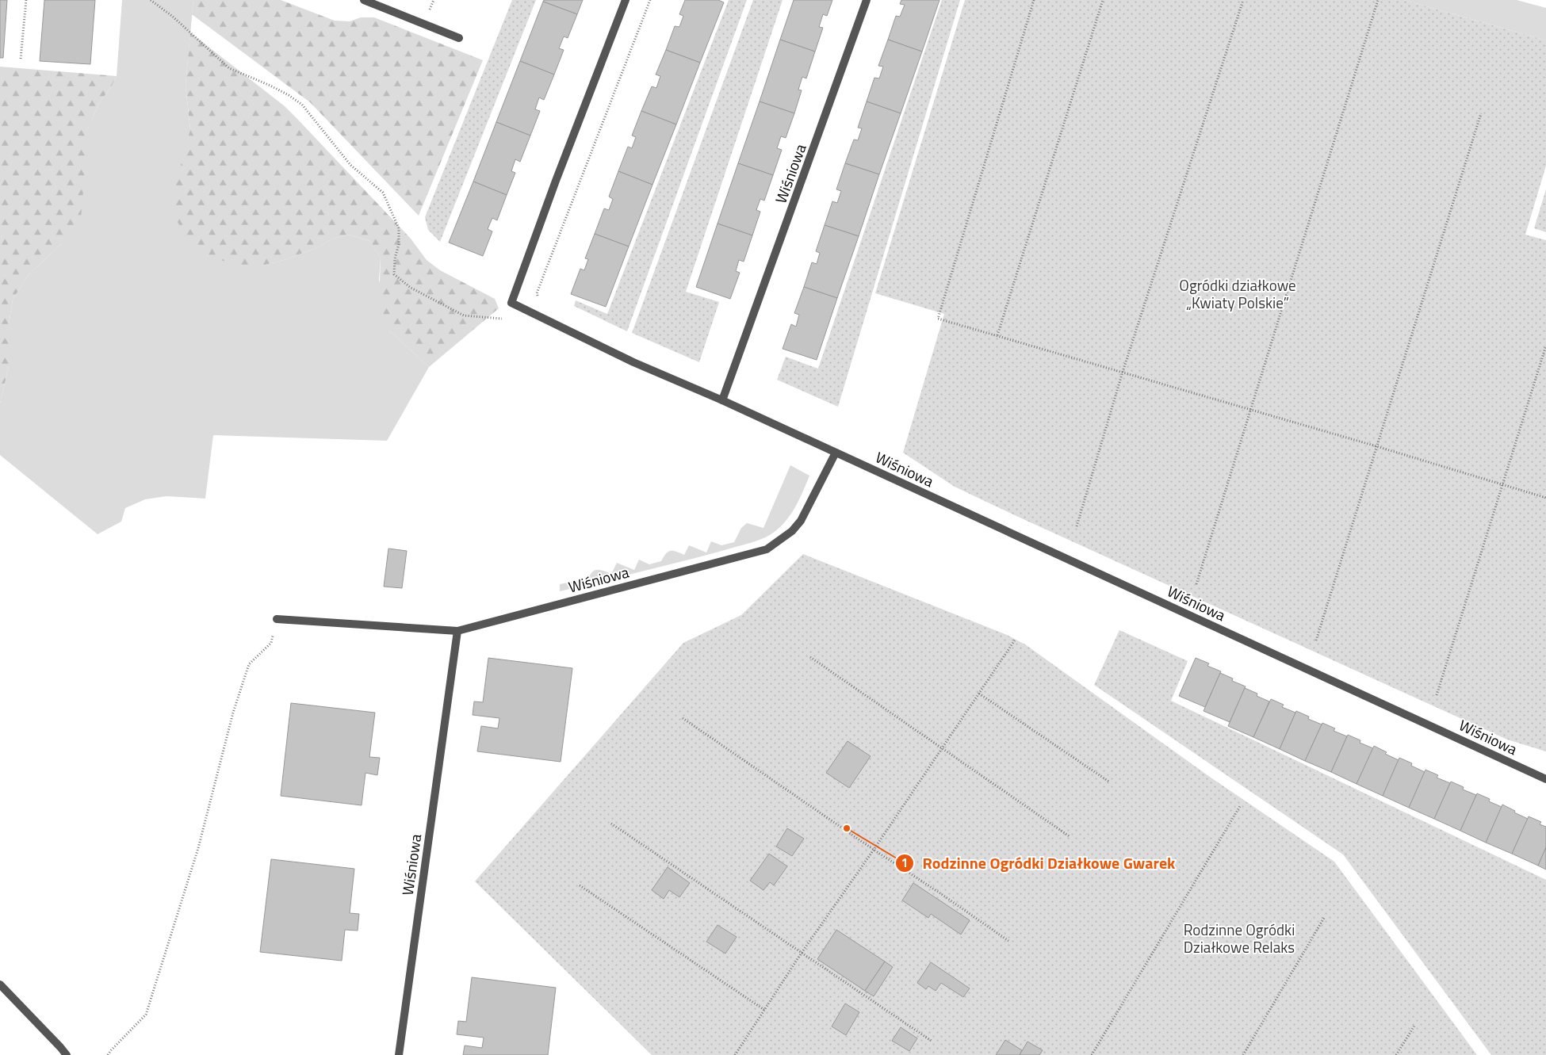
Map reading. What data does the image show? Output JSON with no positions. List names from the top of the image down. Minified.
{"streets":{"lane":["Wiśniowa"]},"parks":["Ogródki działkowe „Kwiaty Polskie”","Rodzinne Ogródki Działkowe Relaks"],"places":["Rodzinne Ogródki Działkowe Gwarek"]}
